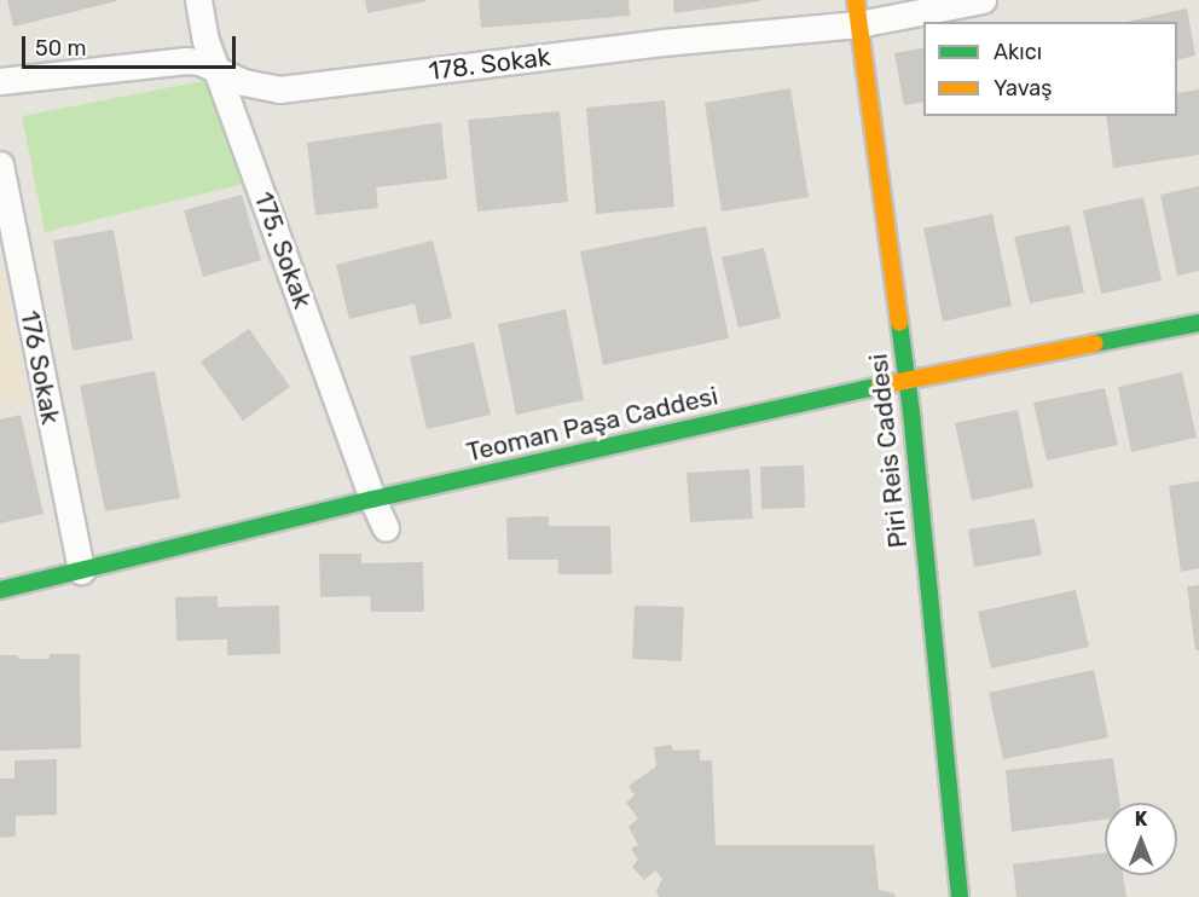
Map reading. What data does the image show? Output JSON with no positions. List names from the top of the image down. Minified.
{"streets":{"street":["178. Sokak","175. Sokak","176 Sokak","Teoman Paşa Caddesi","Piri Reis Caddesi"]},"crossings":[["178. Sokak","175. Sokak"],["178. Sokak","Piri Reis Caddesi"],["175. Sokak","Teoman Paşa Caddesi"],["176 Sokak","Teoman Paşa Caddesi"],["Teoman Paşa Caddesi","Piri Reis Caddesi"]],"legend":["Akıcı","Yavaş"],"scale_bar":"50 m","north":"top"}
